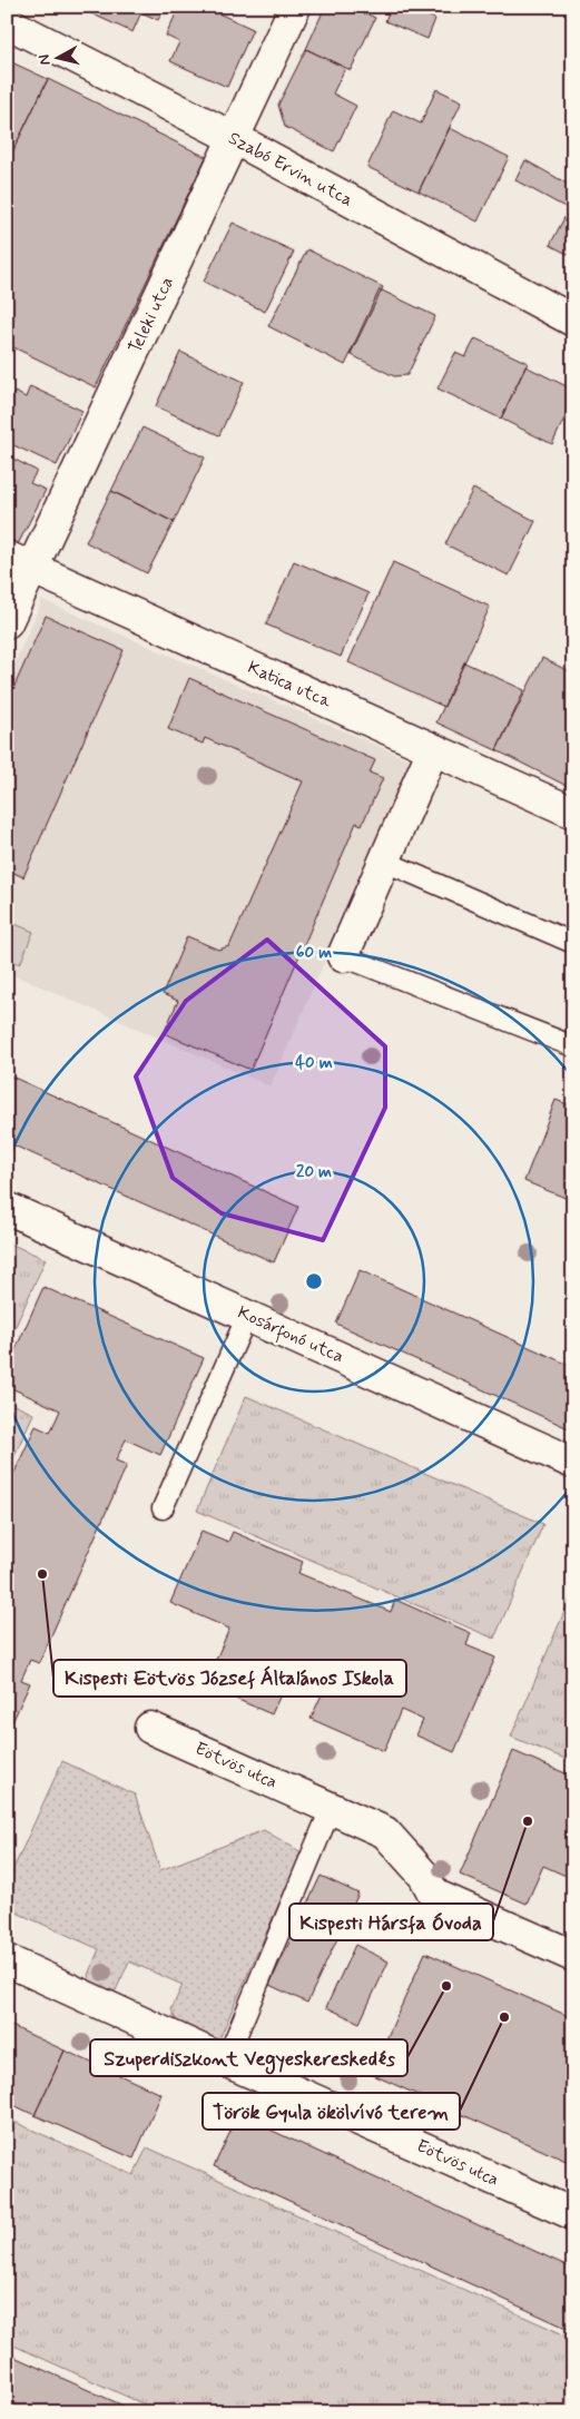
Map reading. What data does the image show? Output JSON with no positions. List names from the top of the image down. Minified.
{"streets":{"street":["Szabó Ervin utca","Teleki utca","Katica utca","Kosárfonó utca","Eötvös utca"]},"crossings":[["Szabó Ervin utca","Teleki utca"],["Teleki utca","Katica utca"]],"places":["Kispesti Eötvös József Általános Iskola","Kispesti Hársfa Óvoda","Szuperdiszkont Vegyeskereskedés","Török Gyula ökölvívó terem"],"north":"left","rings":["60 m","40 m","20 m"]}
